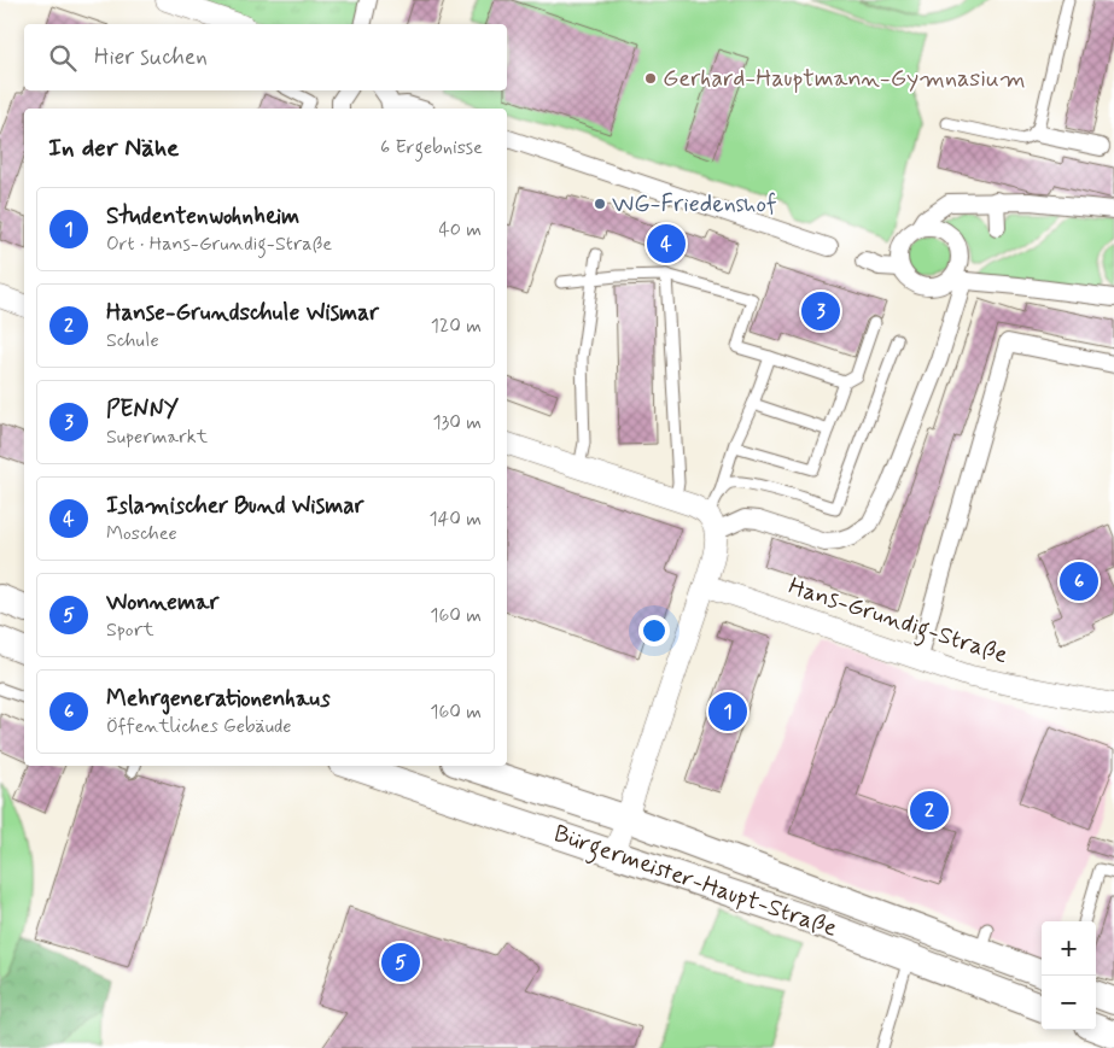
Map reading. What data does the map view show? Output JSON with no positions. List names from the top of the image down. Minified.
{"streets":{"street":["Hans-Grundig-Straße","Bürgermeister-Haupt-Straße"]},"places":["Gerhard-Hauptmann-Gymnasium","WG-Friedenshof"],"page":{"search":"Hier suchen","heading":["In der Nähe","6 Ergebnisse"],"list":[{"mark":"1","name":"Studentenwohnheim","note":"Ort · Hans-Grundig-Straße","value":"40 m"},{"mark":"2","name":"Hanse-Grundschule Wismar","note":"Schule","value":"120 m"},{"mark":"3","name":"PENNY","note":"Supermarkt","value":"130 m"},{"mark":"4","name":"Islamischer Bund Wismar","note":"Moschee","value":"140 m"},{"mark":"5","name":"Wonnemar","note":"Sport","value":"160 m"},{"mark":"6","name":"Mehrgenerationenhaus","note":"Öffentliches Gebäude","value":"160 m"}],"pins":["4","3","6","1","2","5"],"map_buttons":["+","−"]}}
